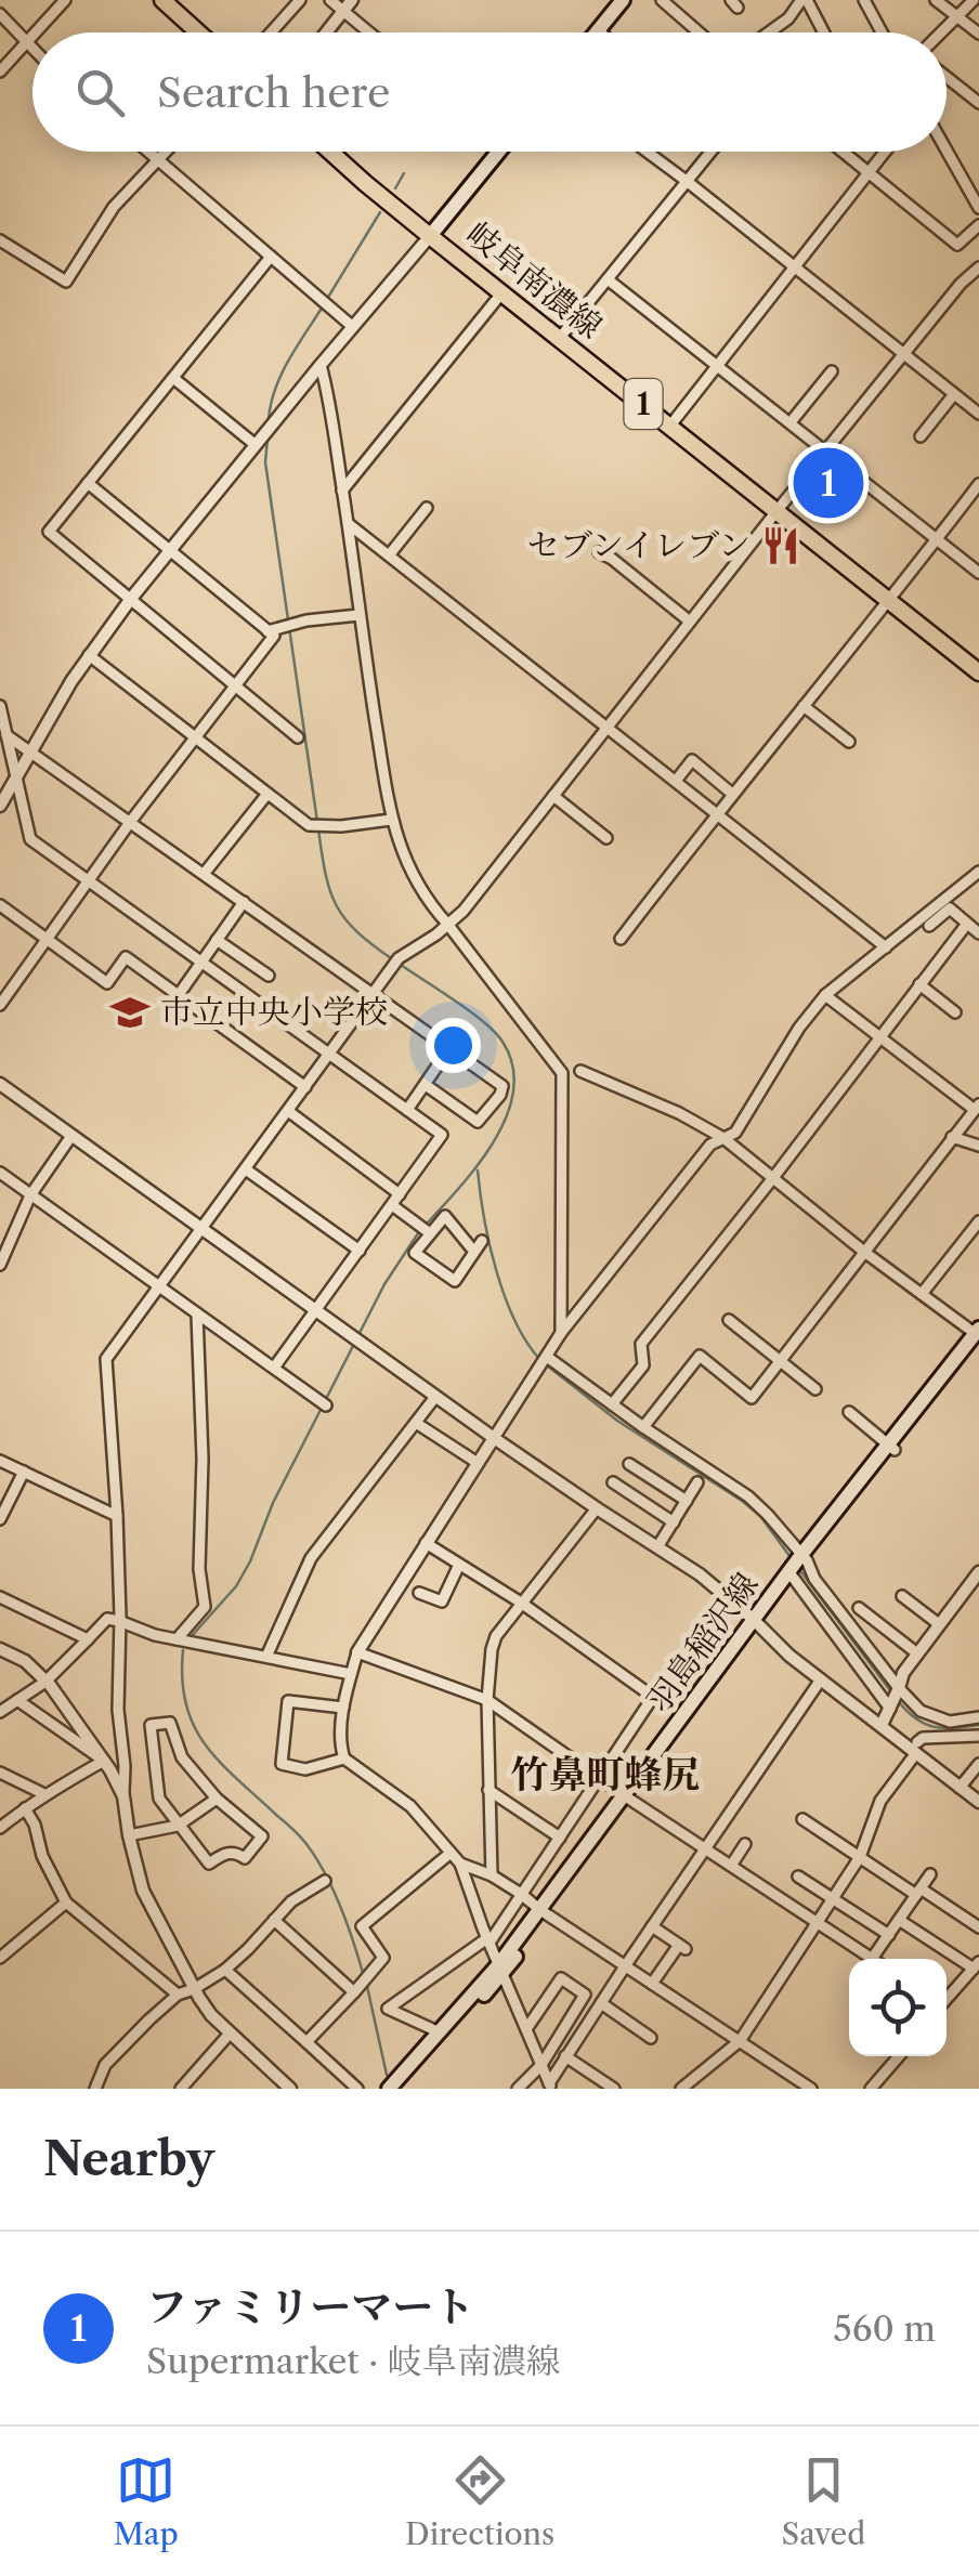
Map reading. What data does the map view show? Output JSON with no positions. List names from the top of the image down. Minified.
{"streets":{"main road":["岐阜南濃線","1","羽島稲沢線"]},"districts":["竹鼻町蜂尻"],"places":{"restaurant":["セブンイレブン"],"school or university":["市立中央小学校"]},"page":{"search":"Search here","pins":"1","heading":"Nearby","list":[{"mark":"1","name":"ファミリーマート","note":"Supermarket · 岐阜南濃線","value":"560 m"}],"nav":["Map","Directions","Saved"]}}
